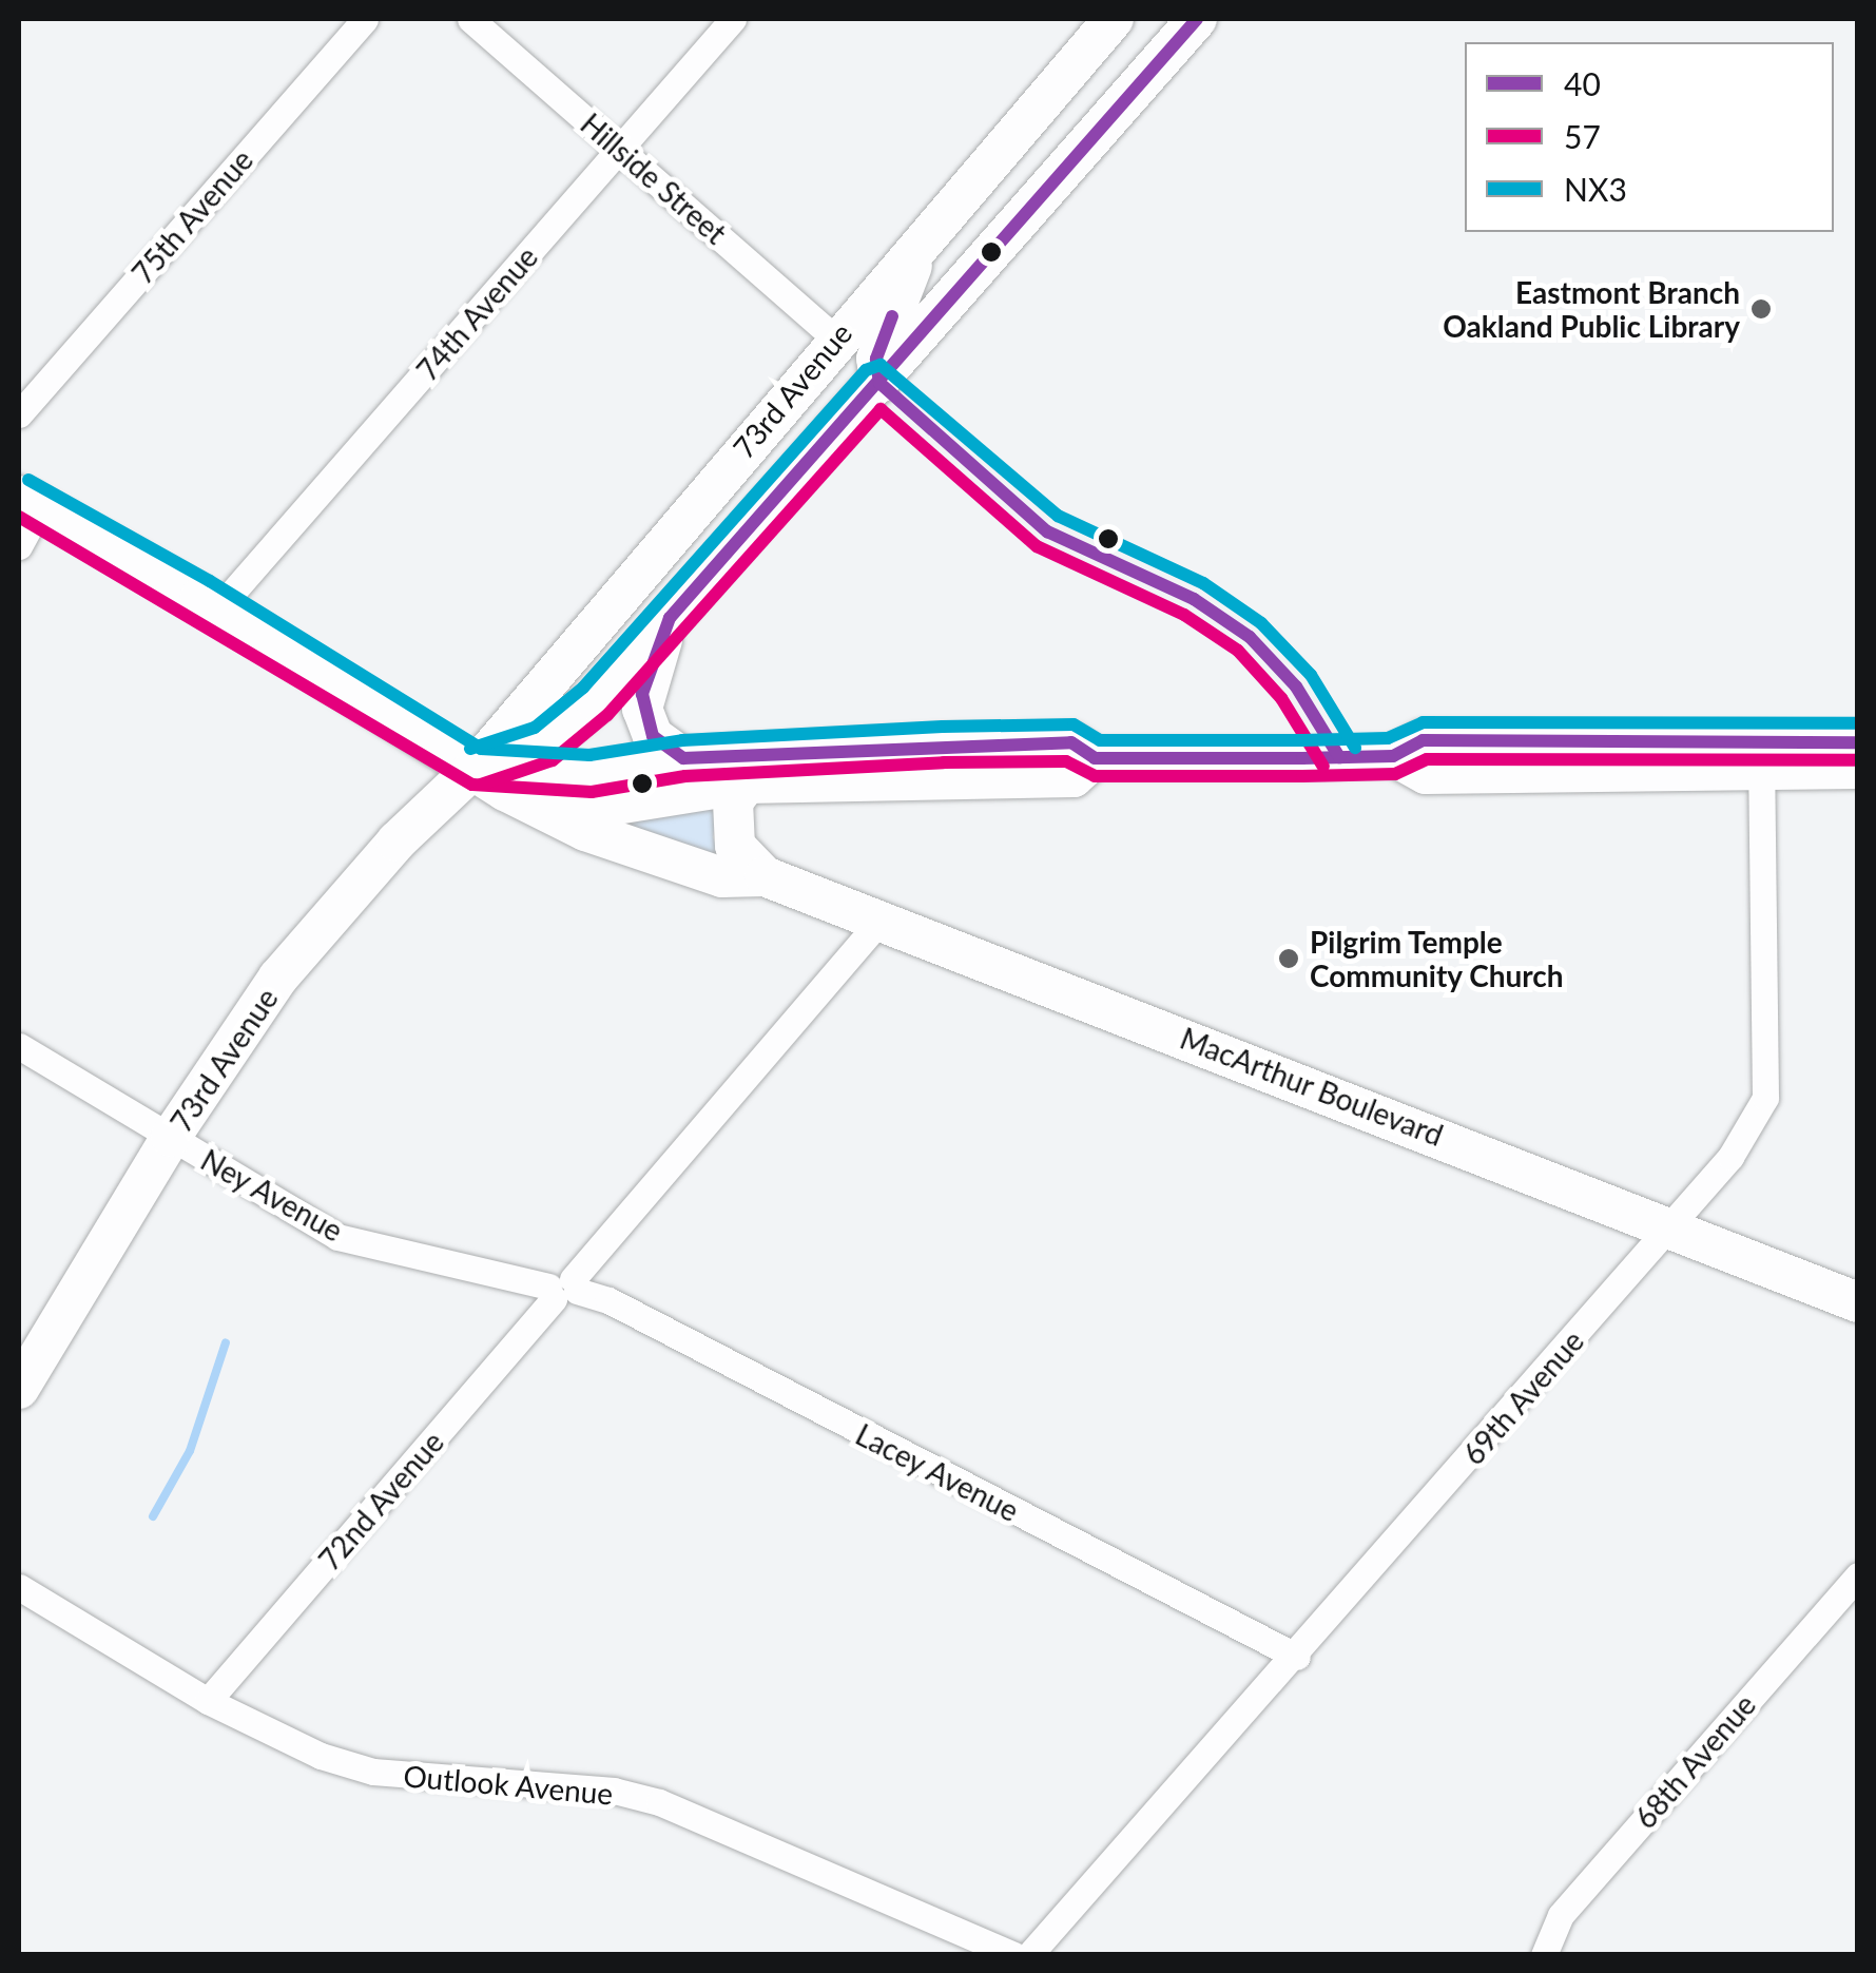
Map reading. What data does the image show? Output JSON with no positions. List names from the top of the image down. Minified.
{"streets":{"main road":["73rd Avenue","MacArthur Boulevard"],"street":["Hillside Street","75th Avenue","74th Avenue","Ney Avenue","69th Avenue","Lacey Avenue","72nd Avenue","68th Avenue","Outlook Avenue"]},"crossings":[["Hillside Street","74th Avenue"],["Hillside Street","73rd Avenue"],["74th Avenue","MacArthur Boulevard"],["73rd Avenue","MacArthur Boulevard"],["73rd Avenue","Ney Avenue"],["MacArthur Boulevard","69th Avenue"],["MacArthur Boulevard","72nd Avenue"],["Ney Avenue","Lacey Avenue"],["Ney Avenue","72nd Avenue"],["69th Avenue","Lacey Avenue"],["Lacey Avenue","72nd Avenue"],["72nd Avenue","Outlook Avenue"]],"places":["Eastmont Branch Oakland Public Library","Pilgrim Temple Community Church"],"lines":["transit line 40","transit line NX3","transit line 57"],"legend":["40","57","NX3"]}
